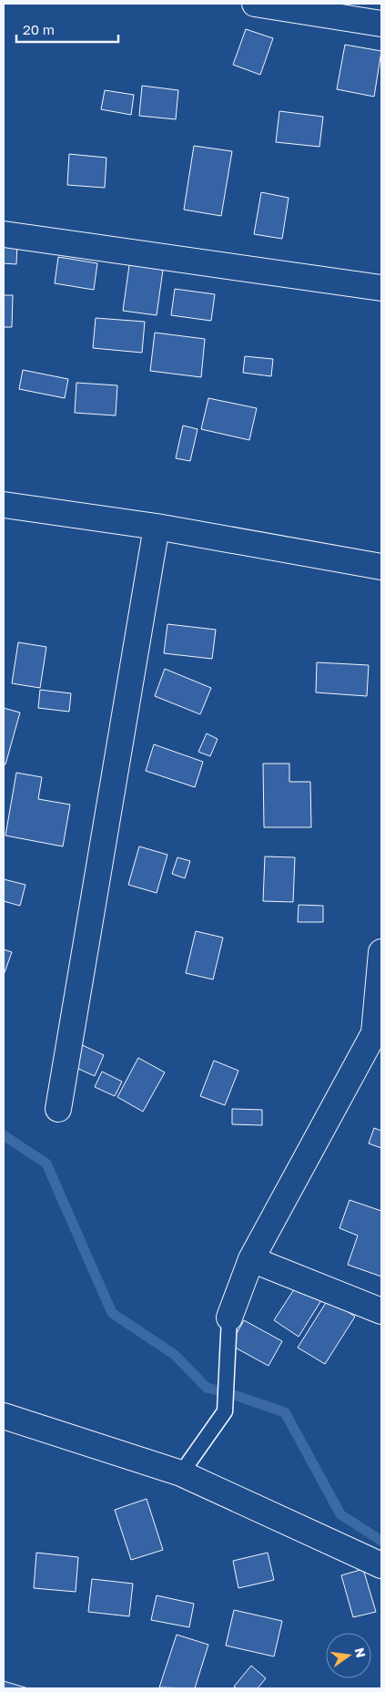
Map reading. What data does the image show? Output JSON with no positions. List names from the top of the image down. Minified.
{"scale_bar":"20 m","north":"right"}
